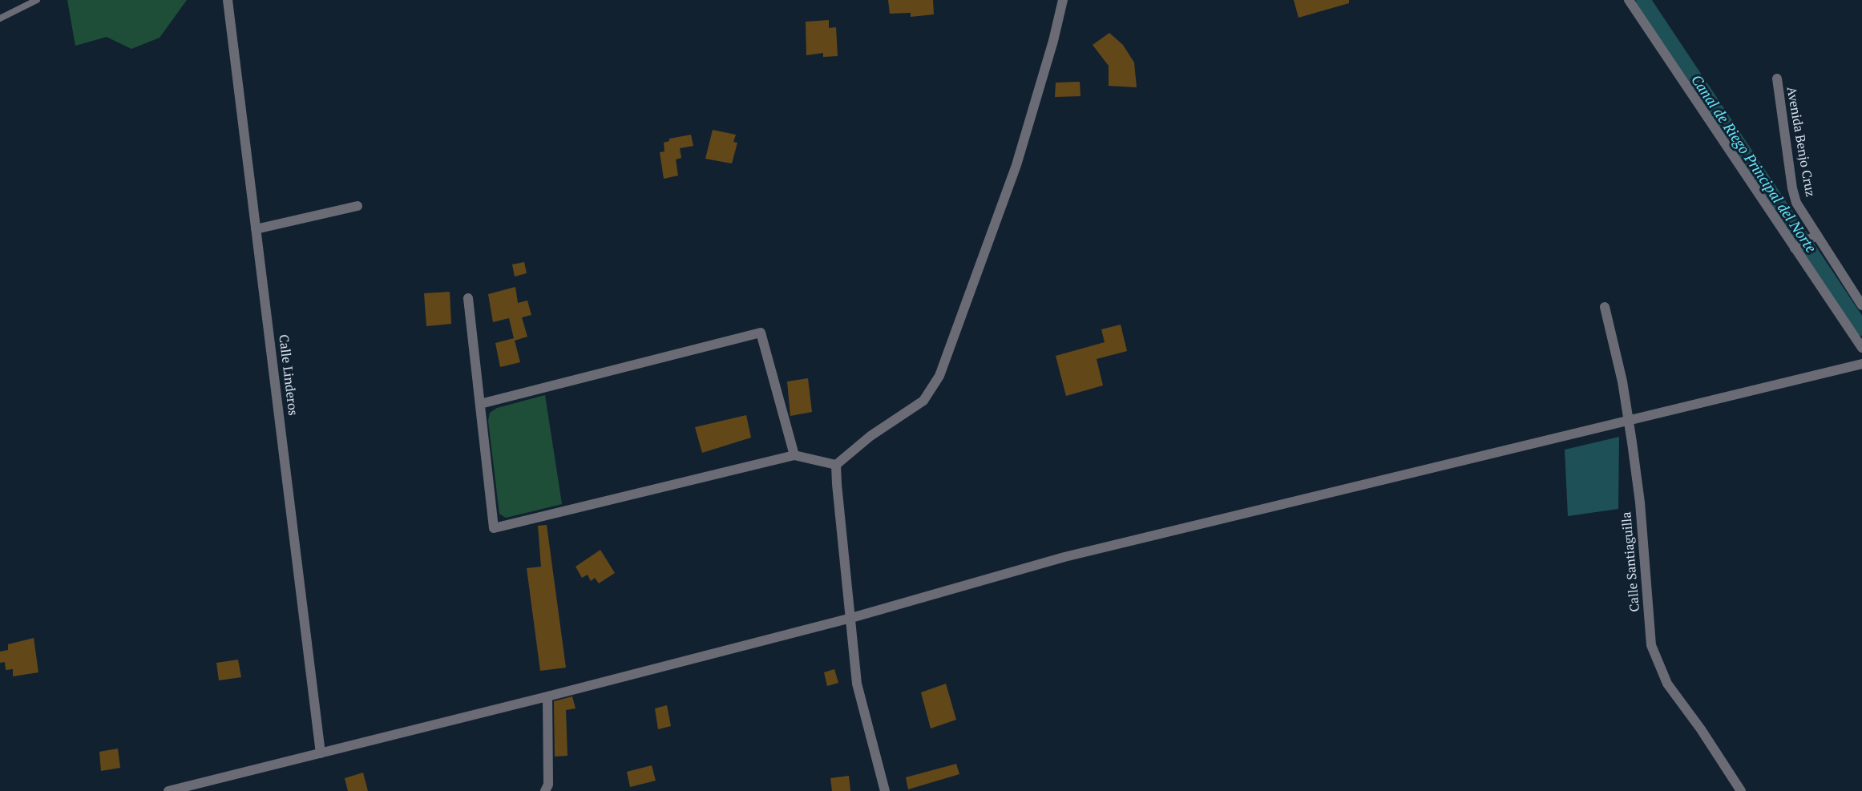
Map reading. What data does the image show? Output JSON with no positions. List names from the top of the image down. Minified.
{"streets":{"street":["Avenida Benjo Cruz","Calle Linderos","Calle Santiaguilla"]},"water":["Canal de Riego Principal del Norte"]}
